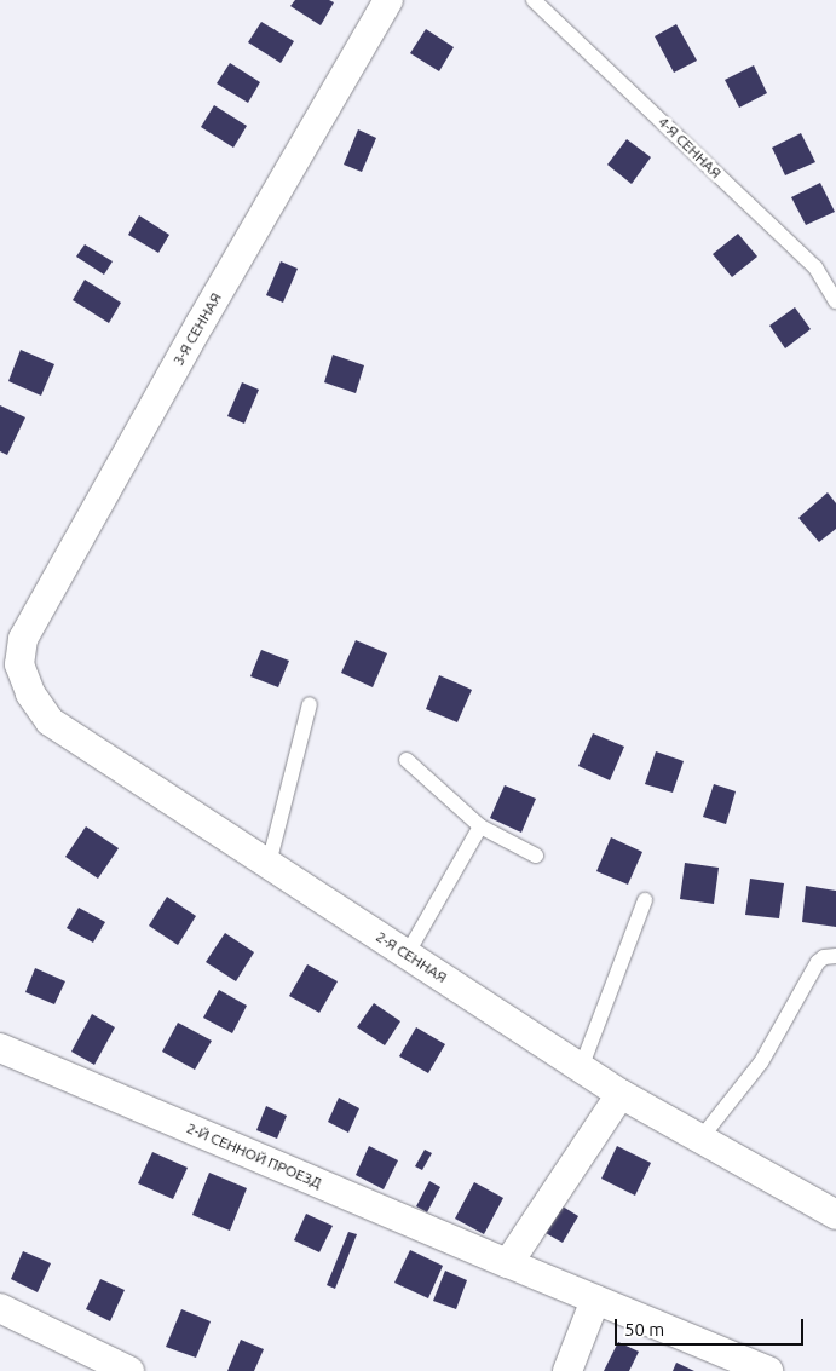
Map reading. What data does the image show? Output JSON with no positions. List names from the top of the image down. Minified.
{"streets":{"street":["3-Я СЕННАЯ","2-Я СЕННАЯ","2-Й СЕННОЙ ПРОЕЗД"],"lane":["4-Я СЕННАЯ"]},"crossings":[["3-Я СЕННАЯ","2-Я СЕННАЯ"]],"scale_bar":"50 m"}
